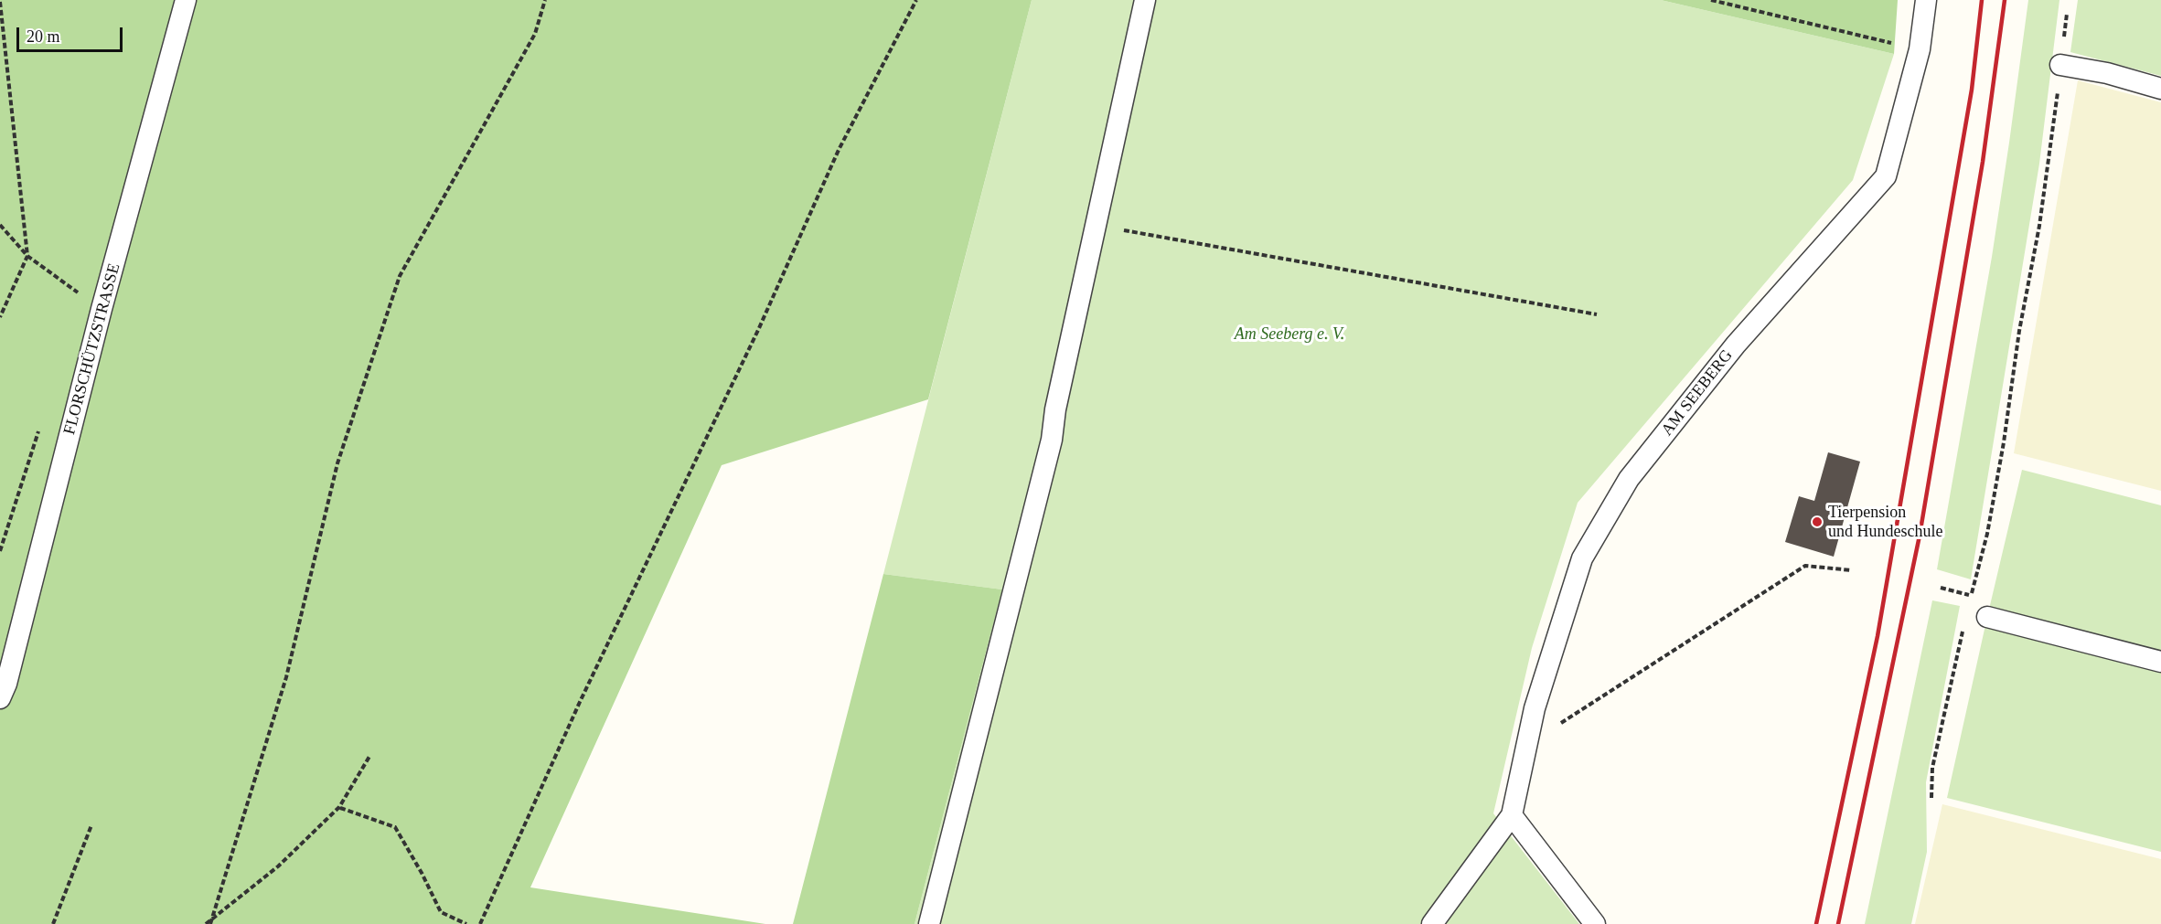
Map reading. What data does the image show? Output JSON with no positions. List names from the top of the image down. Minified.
{"streets":{"lane":["FLORSCHÜTZSTRASSE","AM SEEBERG"]},"parks":["Am Seeberg e. V."],"places":["Tierpension und Hundeschule"],"scale_bar":"20 m"}
